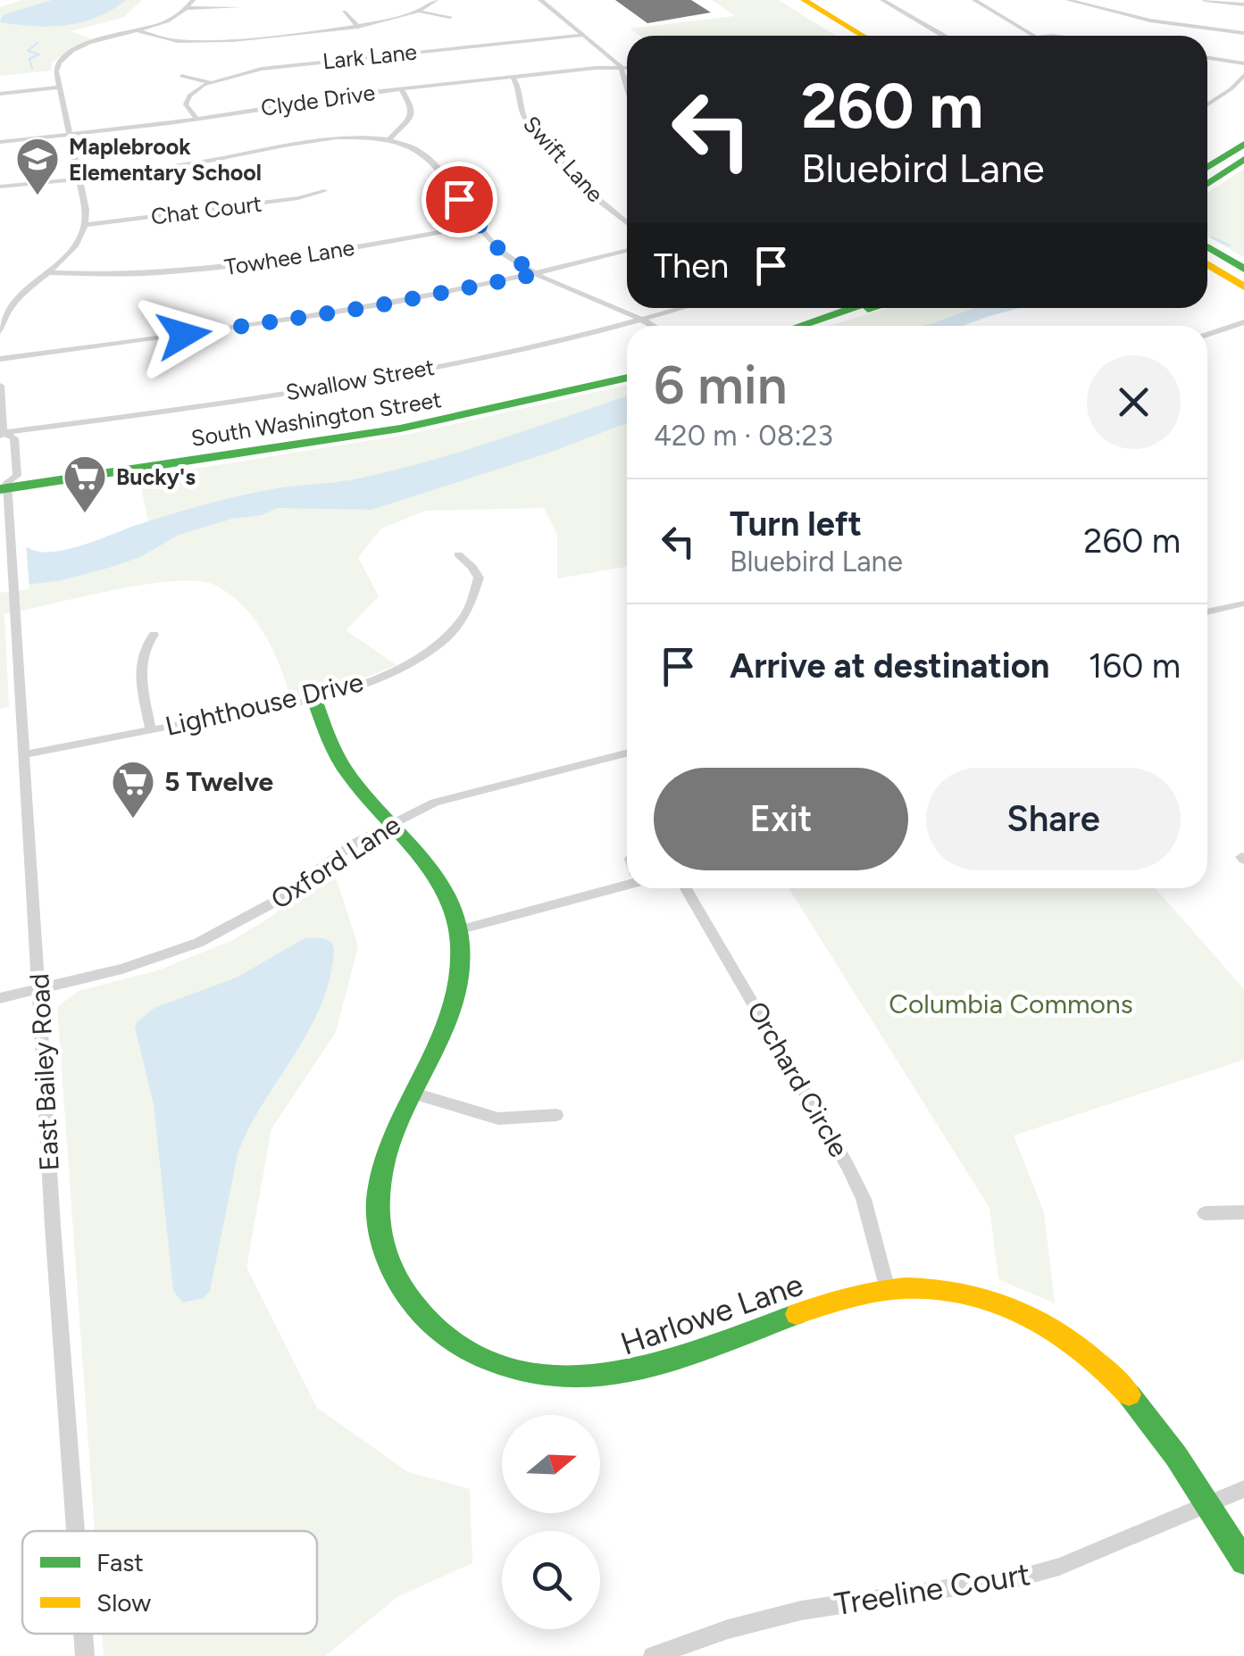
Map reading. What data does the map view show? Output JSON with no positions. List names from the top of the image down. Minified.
{"streets":{"main road":["South Washington Street","Harlowe Lane"],"street":["Lark Lane","Clyde Drive","Swift Lane","Chat Court","Towhee Lane","Swallow Street","Lighthouse Drive","Oxford Lane","East Bailey Road","Orchard Circle","Treeline Court"]},"crossings":[["Clyde Drive","Swift Lane"],["Swallow Street","East Bailey Road"],["South Washington Street","East Bailey Road"],["Lighthouse Drive","East Bailey Road"],["Lighthouse Drive","Harlowe Lane"],["Oxford Lane","East Bailey Road"],["Oxford Lane","Harlowe Lane"],["Orchard Circle","Harlowe Lane"],["Harlowe Lane","Treeline Court"]],"parks":["Columbia Commons"],"places":{"school or university":["Maplebrook Elementary School"],"supermarket":["Bucky's","5 Twelve"]},"legend":["Fast","Slow"],"north":"right","page":{"turn":["260 m","Bluebird Lane"],"then":"Then","heading":["6 min","420 m · 08:23"],"list":[{"name":"Turn left","note":"Bluebird Lane","value":"260 m"},{"name":"Arrive at destination","value":"160 m"}],"buttons":["Exit","Share"]}}
